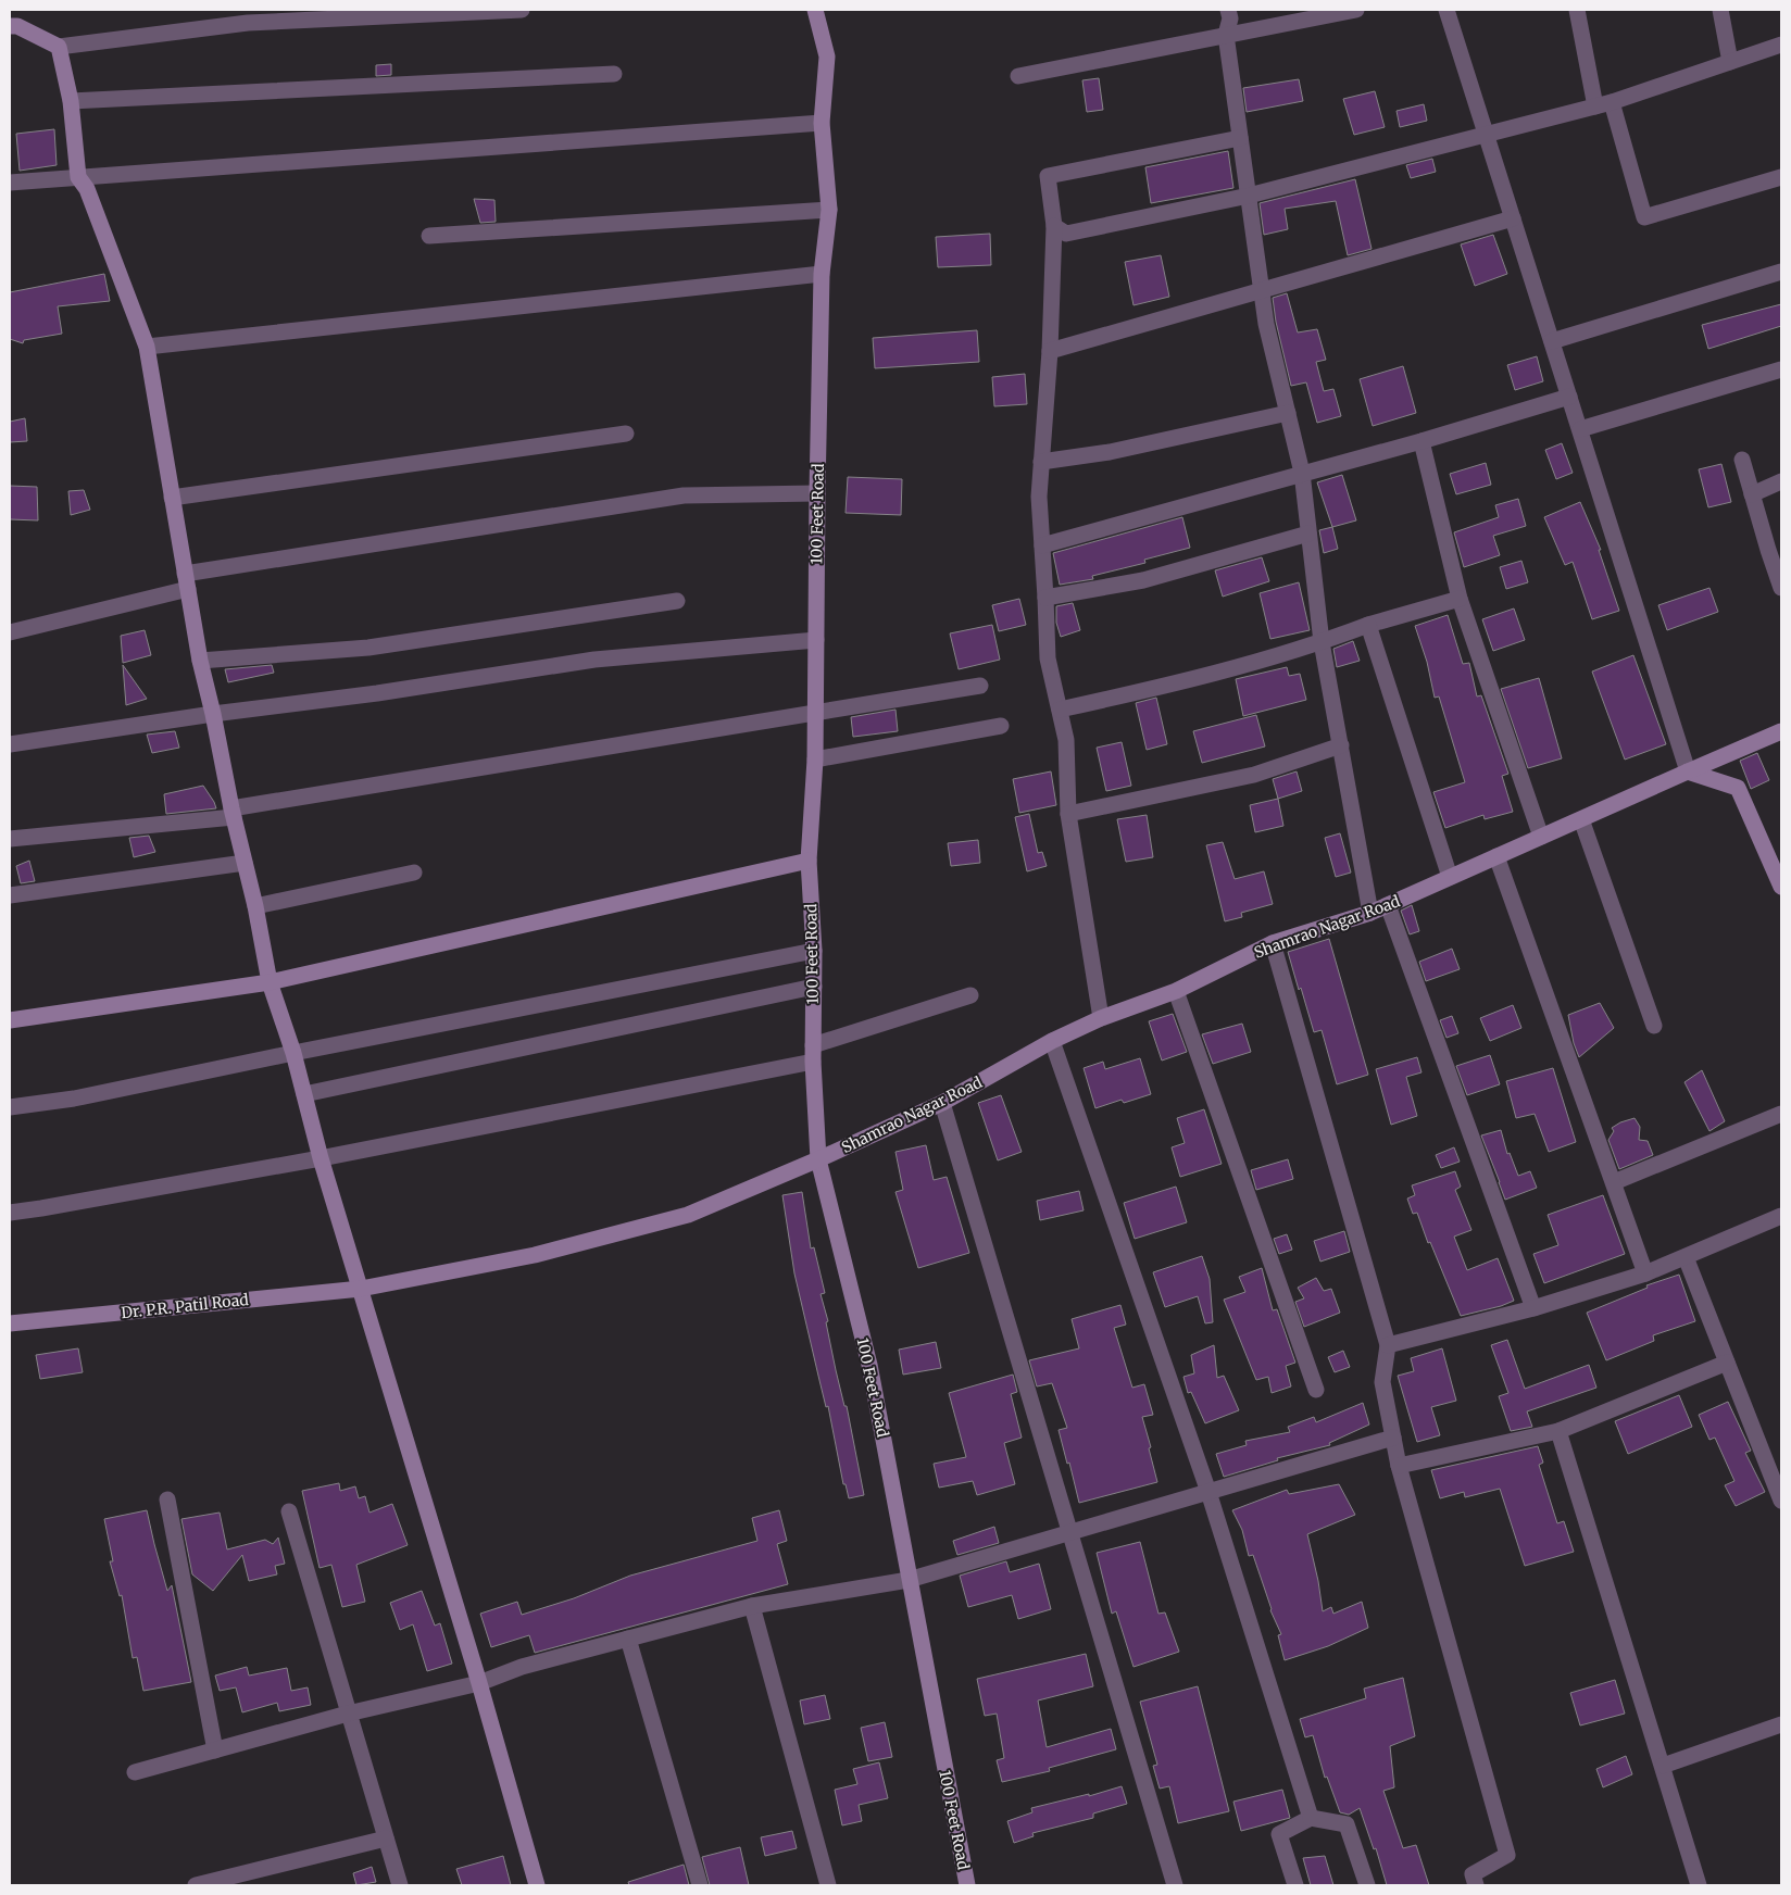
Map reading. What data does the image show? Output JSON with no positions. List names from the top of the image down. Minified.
{"streets":{"street":["100 Feet Road","Shamrao Nagar Road","Dr. P.R. Patil Road"]},"crossings":[["100 Feet Road","Shamrao Nagar Road"],["Shamrao Nagar Road","Dr. P.R. Patil Road"]]}
